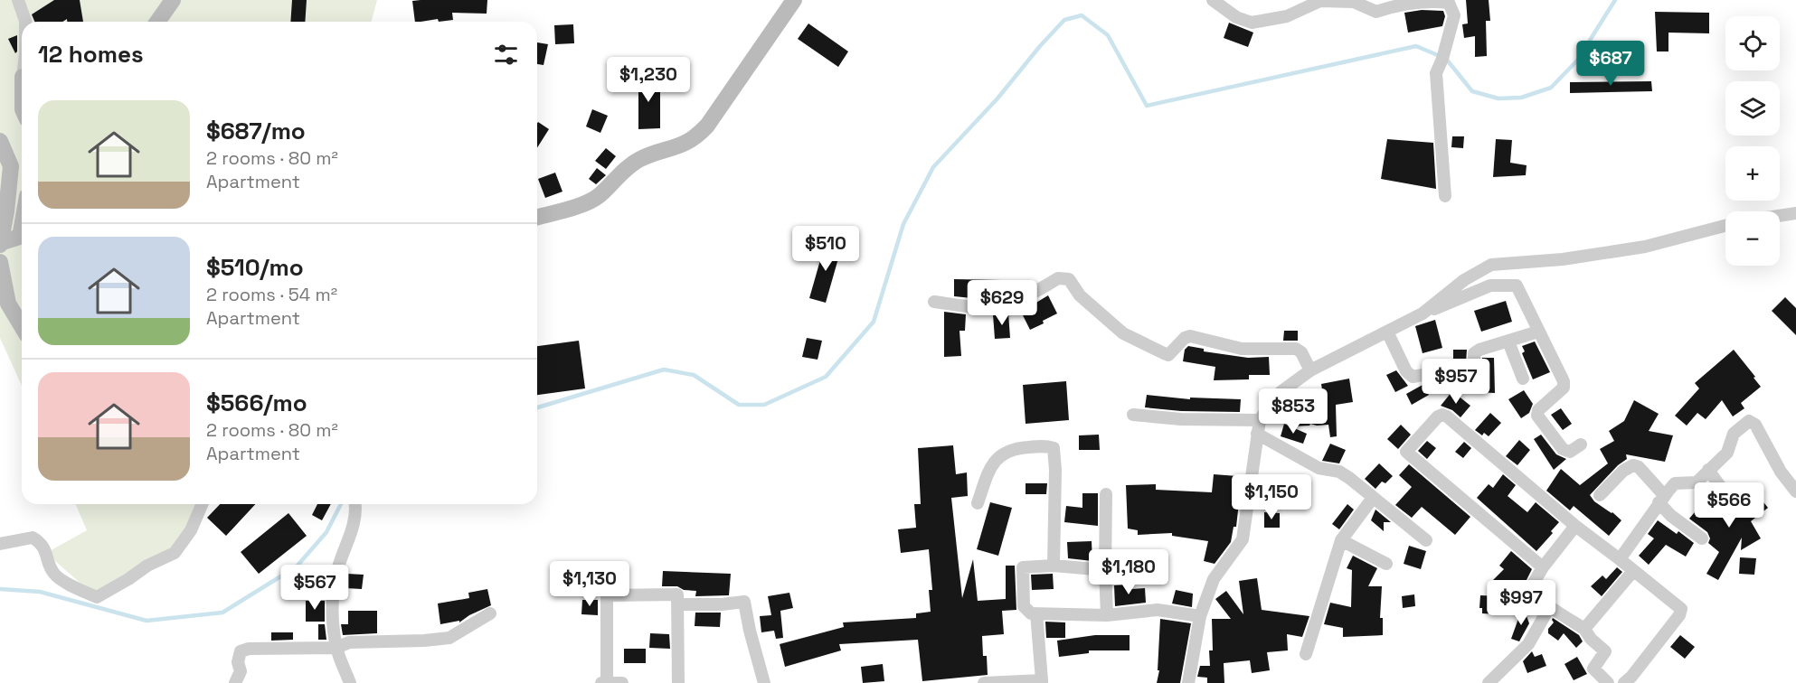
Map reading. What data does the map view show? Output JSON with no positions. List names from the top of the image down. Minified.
{"page":{"map_buttons":["+","−"],"heading":"12 homes","price":["$687","$1,230","$510","$629","$957","$853","$1,150","$566","$1,180","$1,130","$567","$997"],"list":[{"name":"$687/mo","note":"2 rooms · 80 m² · Apartment"},{"name":"$510/mo","note":"2 rooms · 54 m² · Apartment"},{"name":"$566/mo","note":"2 rooms · 80 m² · Apartment"}]}}
